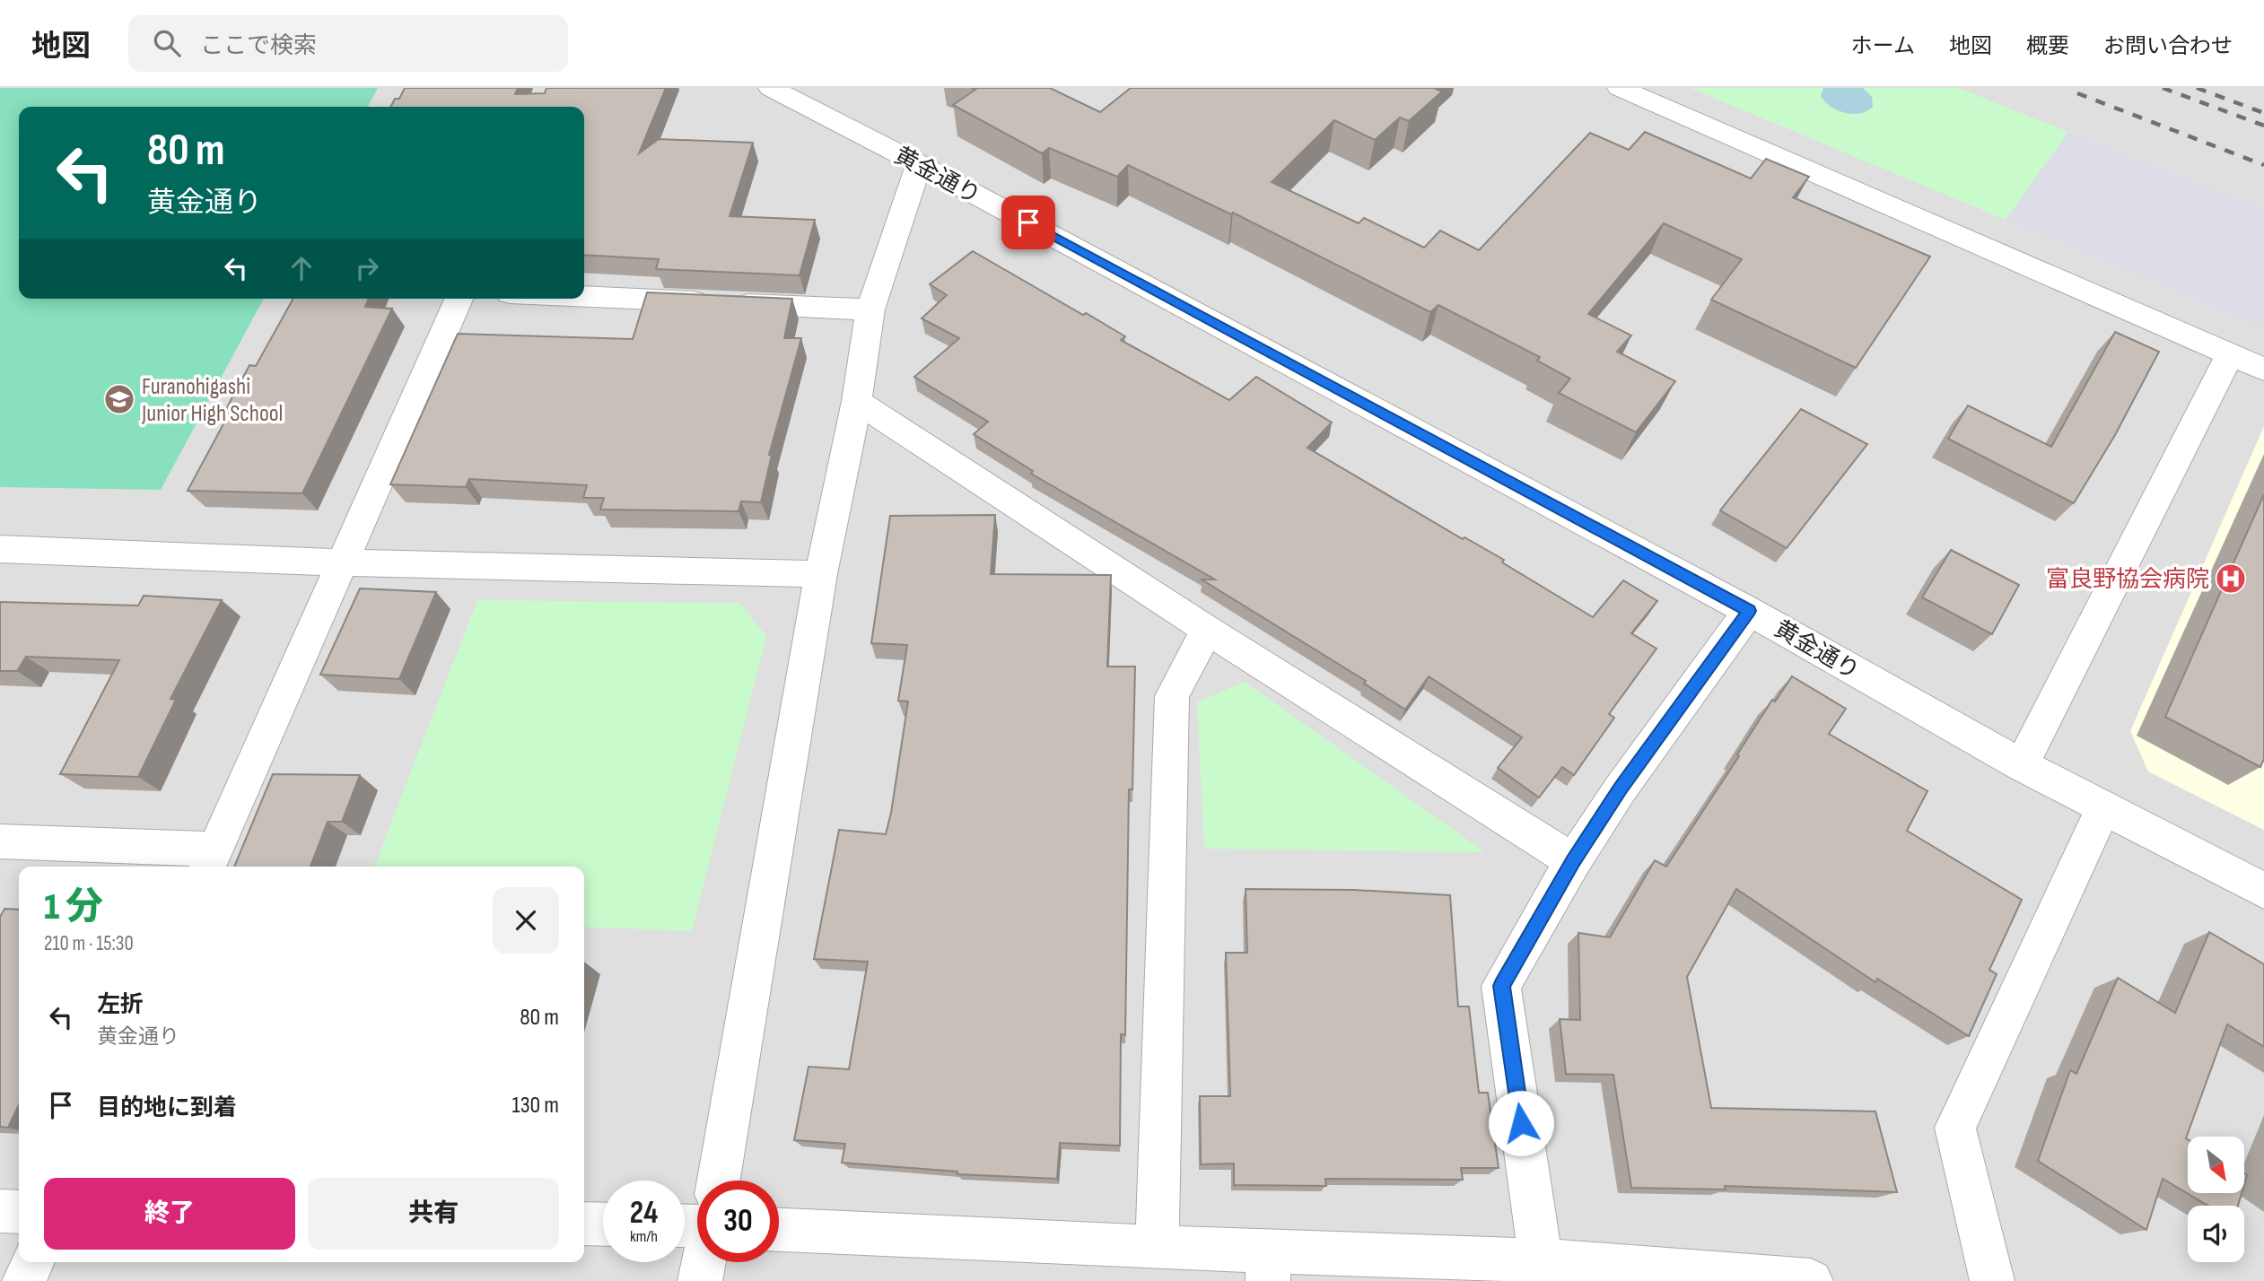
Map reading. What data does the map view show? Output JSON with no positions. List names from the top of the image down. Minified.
{"streets":{"street":["黄金通り"]},"places":{"school or university":["Furanohigashi Junior High School"],"hospital":["富良野協会病院"]},"north":"bottom right","page":{"header":"地図","search":"ここで検索","nav":["ホーム","地図","概要","お問い合わせ"],"turn":["80 m","黄金通り"],"heading":["1 分","210 m · 15:30"],"list":[{"name":"左折","note":"黄金通り","value":"80 m"},{"name":"目的地に到着","value":"130 m"}],"buttons":["終了","共有"],"speed":"24 km/h","limit":"30"}}
